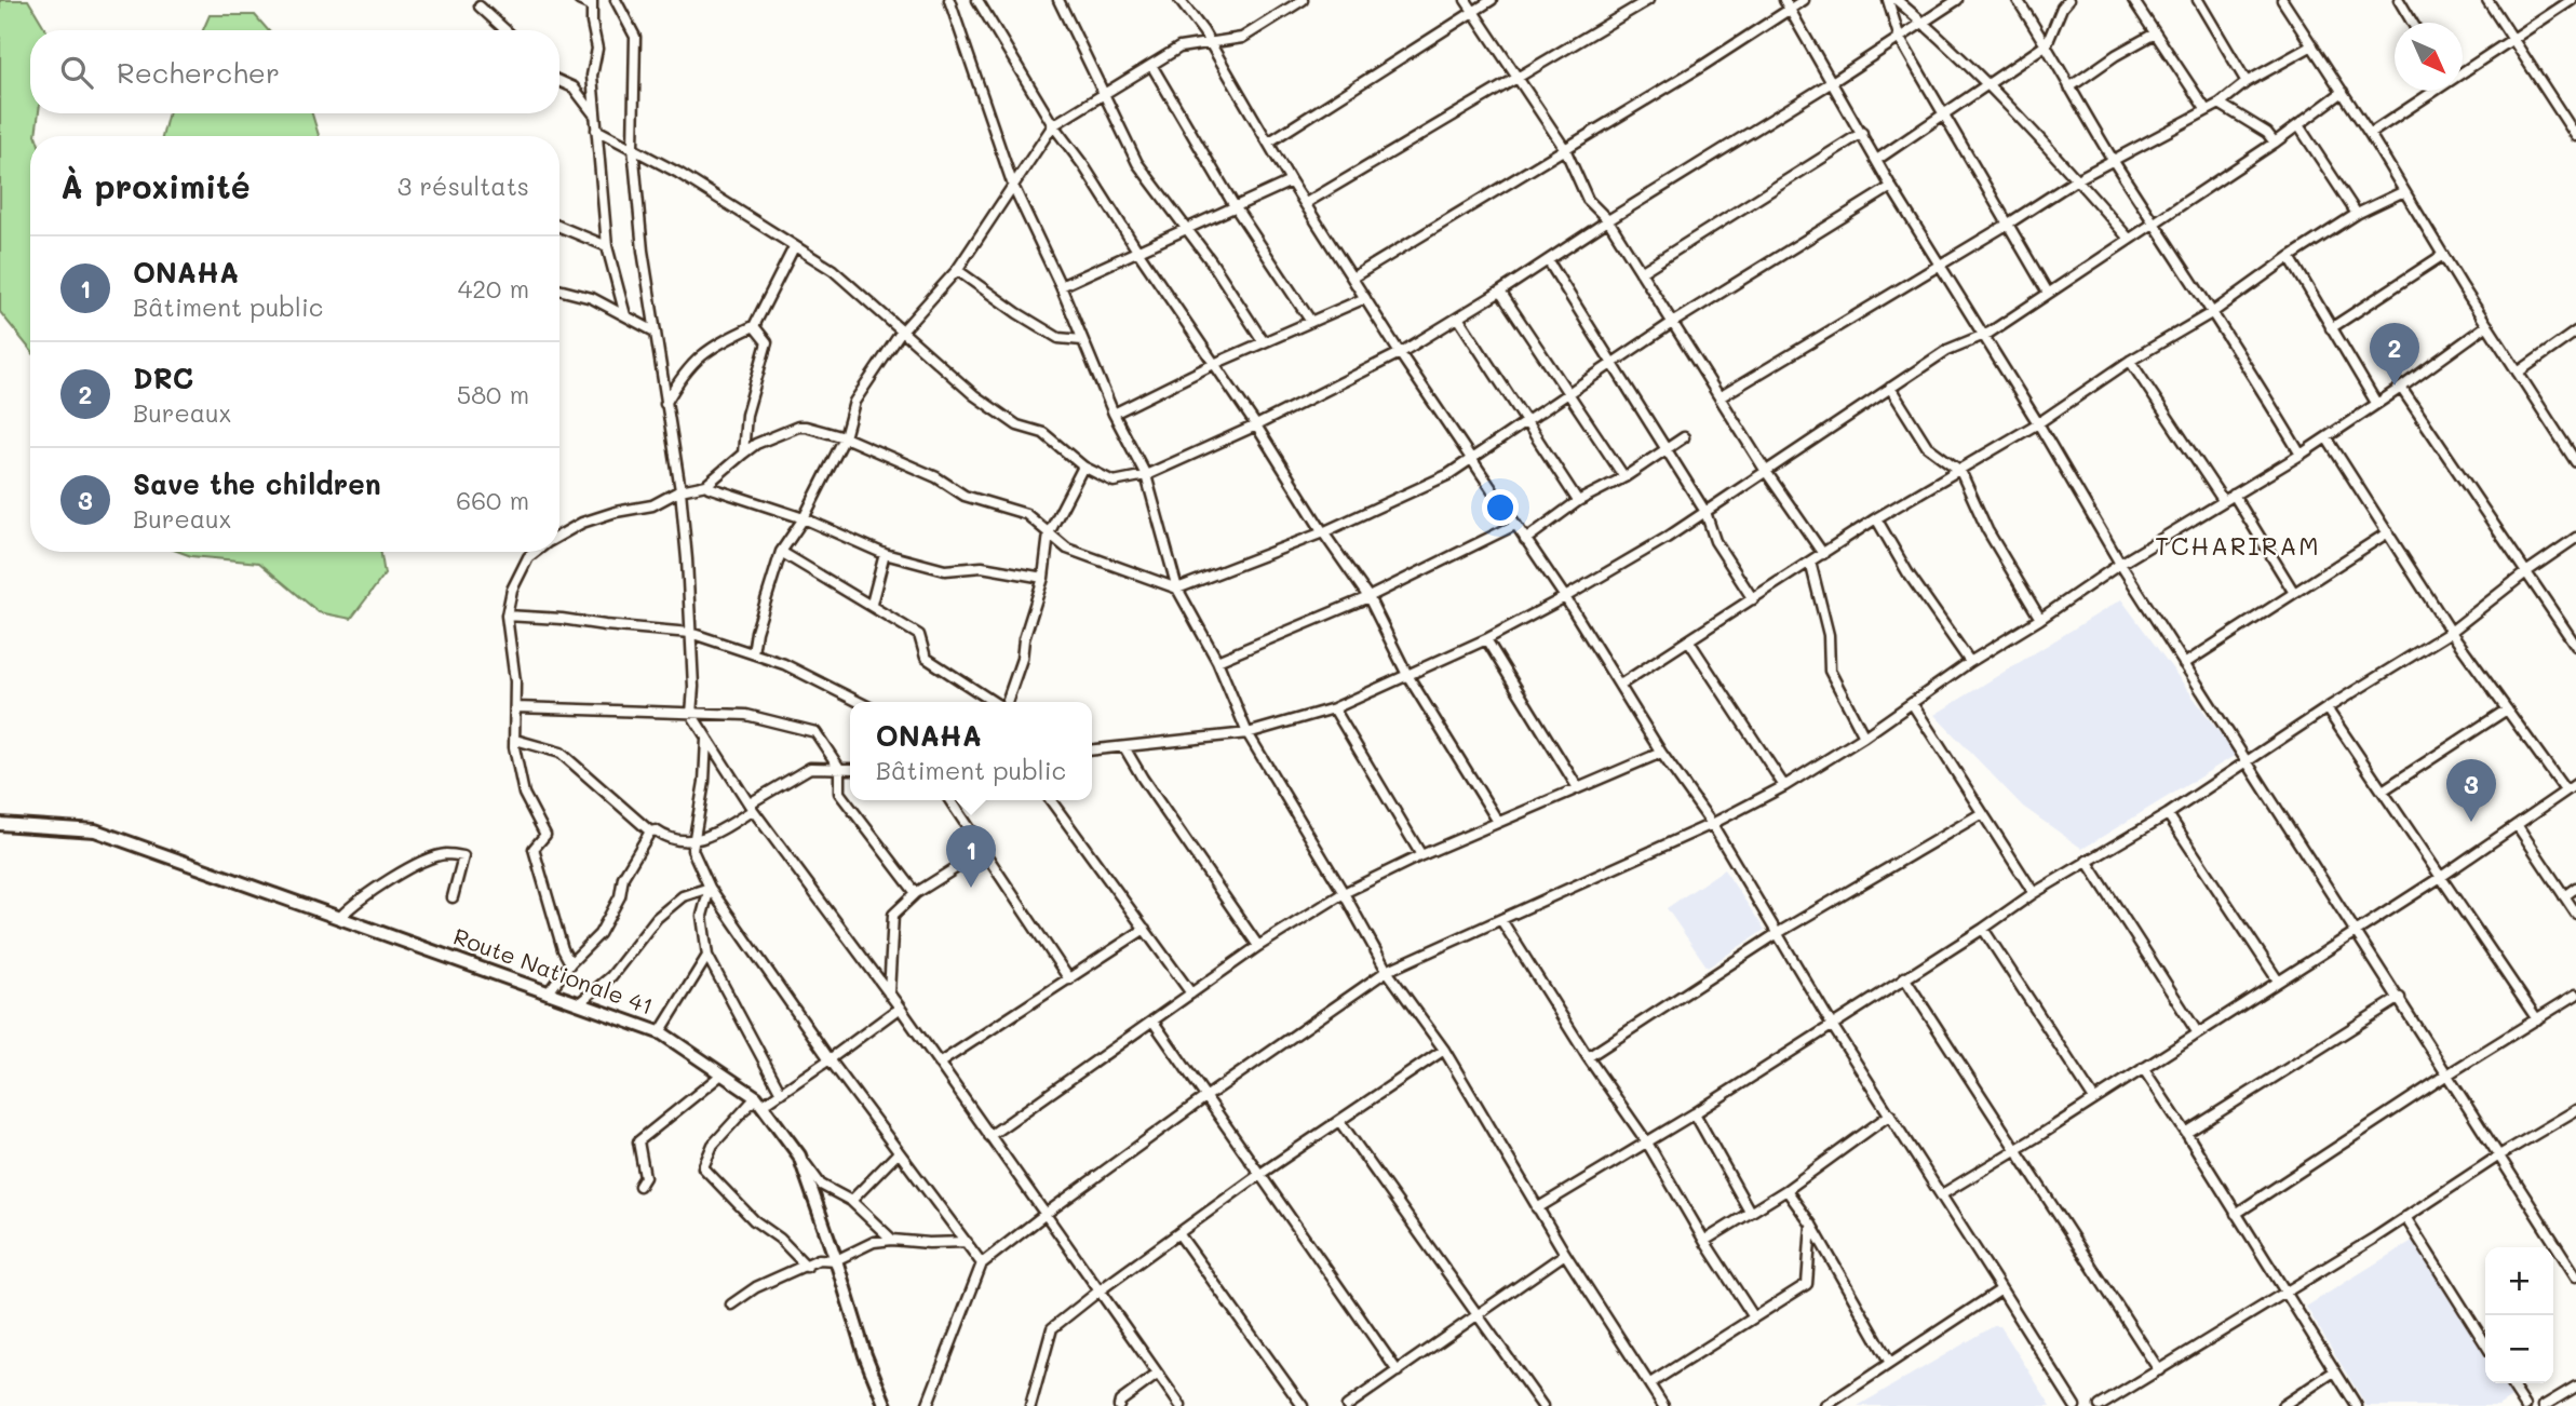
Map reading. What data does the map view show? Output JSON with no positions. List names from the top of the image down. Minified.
{"streets":{"street":["Route Nationale 41"]},"districts":["TCHARIRAM"],"north":"bottom right","page":{"search":"Rechercher","heading":["À proximité","3 résultats"],"list":[{"mark":"1","name":"ONAHA","note":"Bâtiment public","value":"420 m"},{"mark":"2","name":"DRC","note":"Bureaux","value":"580 m"},{"mark":"3","name":"Save the children","note":"Bureaux","value":"660 m"}],"pins":["2","3","1"],"popup":["ONAHA","Bâtiment public"],"map_buttons":["+","−"]}}
